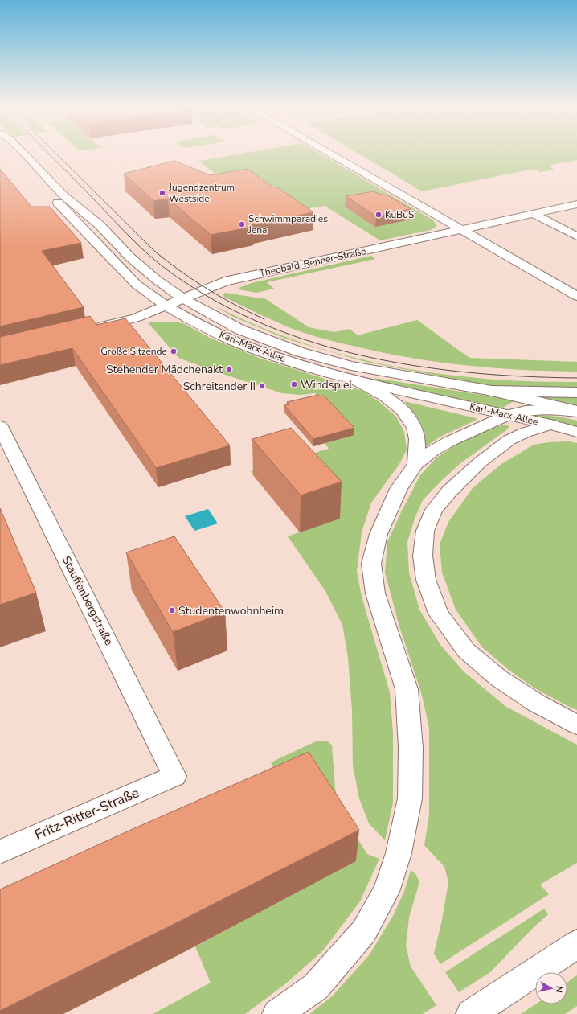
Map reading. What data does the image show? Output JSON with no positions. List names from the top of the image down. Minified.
{"streets":{"street":["Theobald-Renner-Straße","Karl-Marx-Allee","Stauffenbergstraße","Fritz-Ritter-Straße"]},"crossings":[["Theobald-Renner-Straße","Karl-Marx-Allee"],["Stauffenbergstraße","Fritz-Ritter-Straße"]],"places":["Jugendzentrum Westside","KuBuS","Schwimmparadies Jena","Große Sitzende","Stehender Mädchenakt","Windspiel","Schreitender II","Studentenwohnheim"],"north":"right"}
